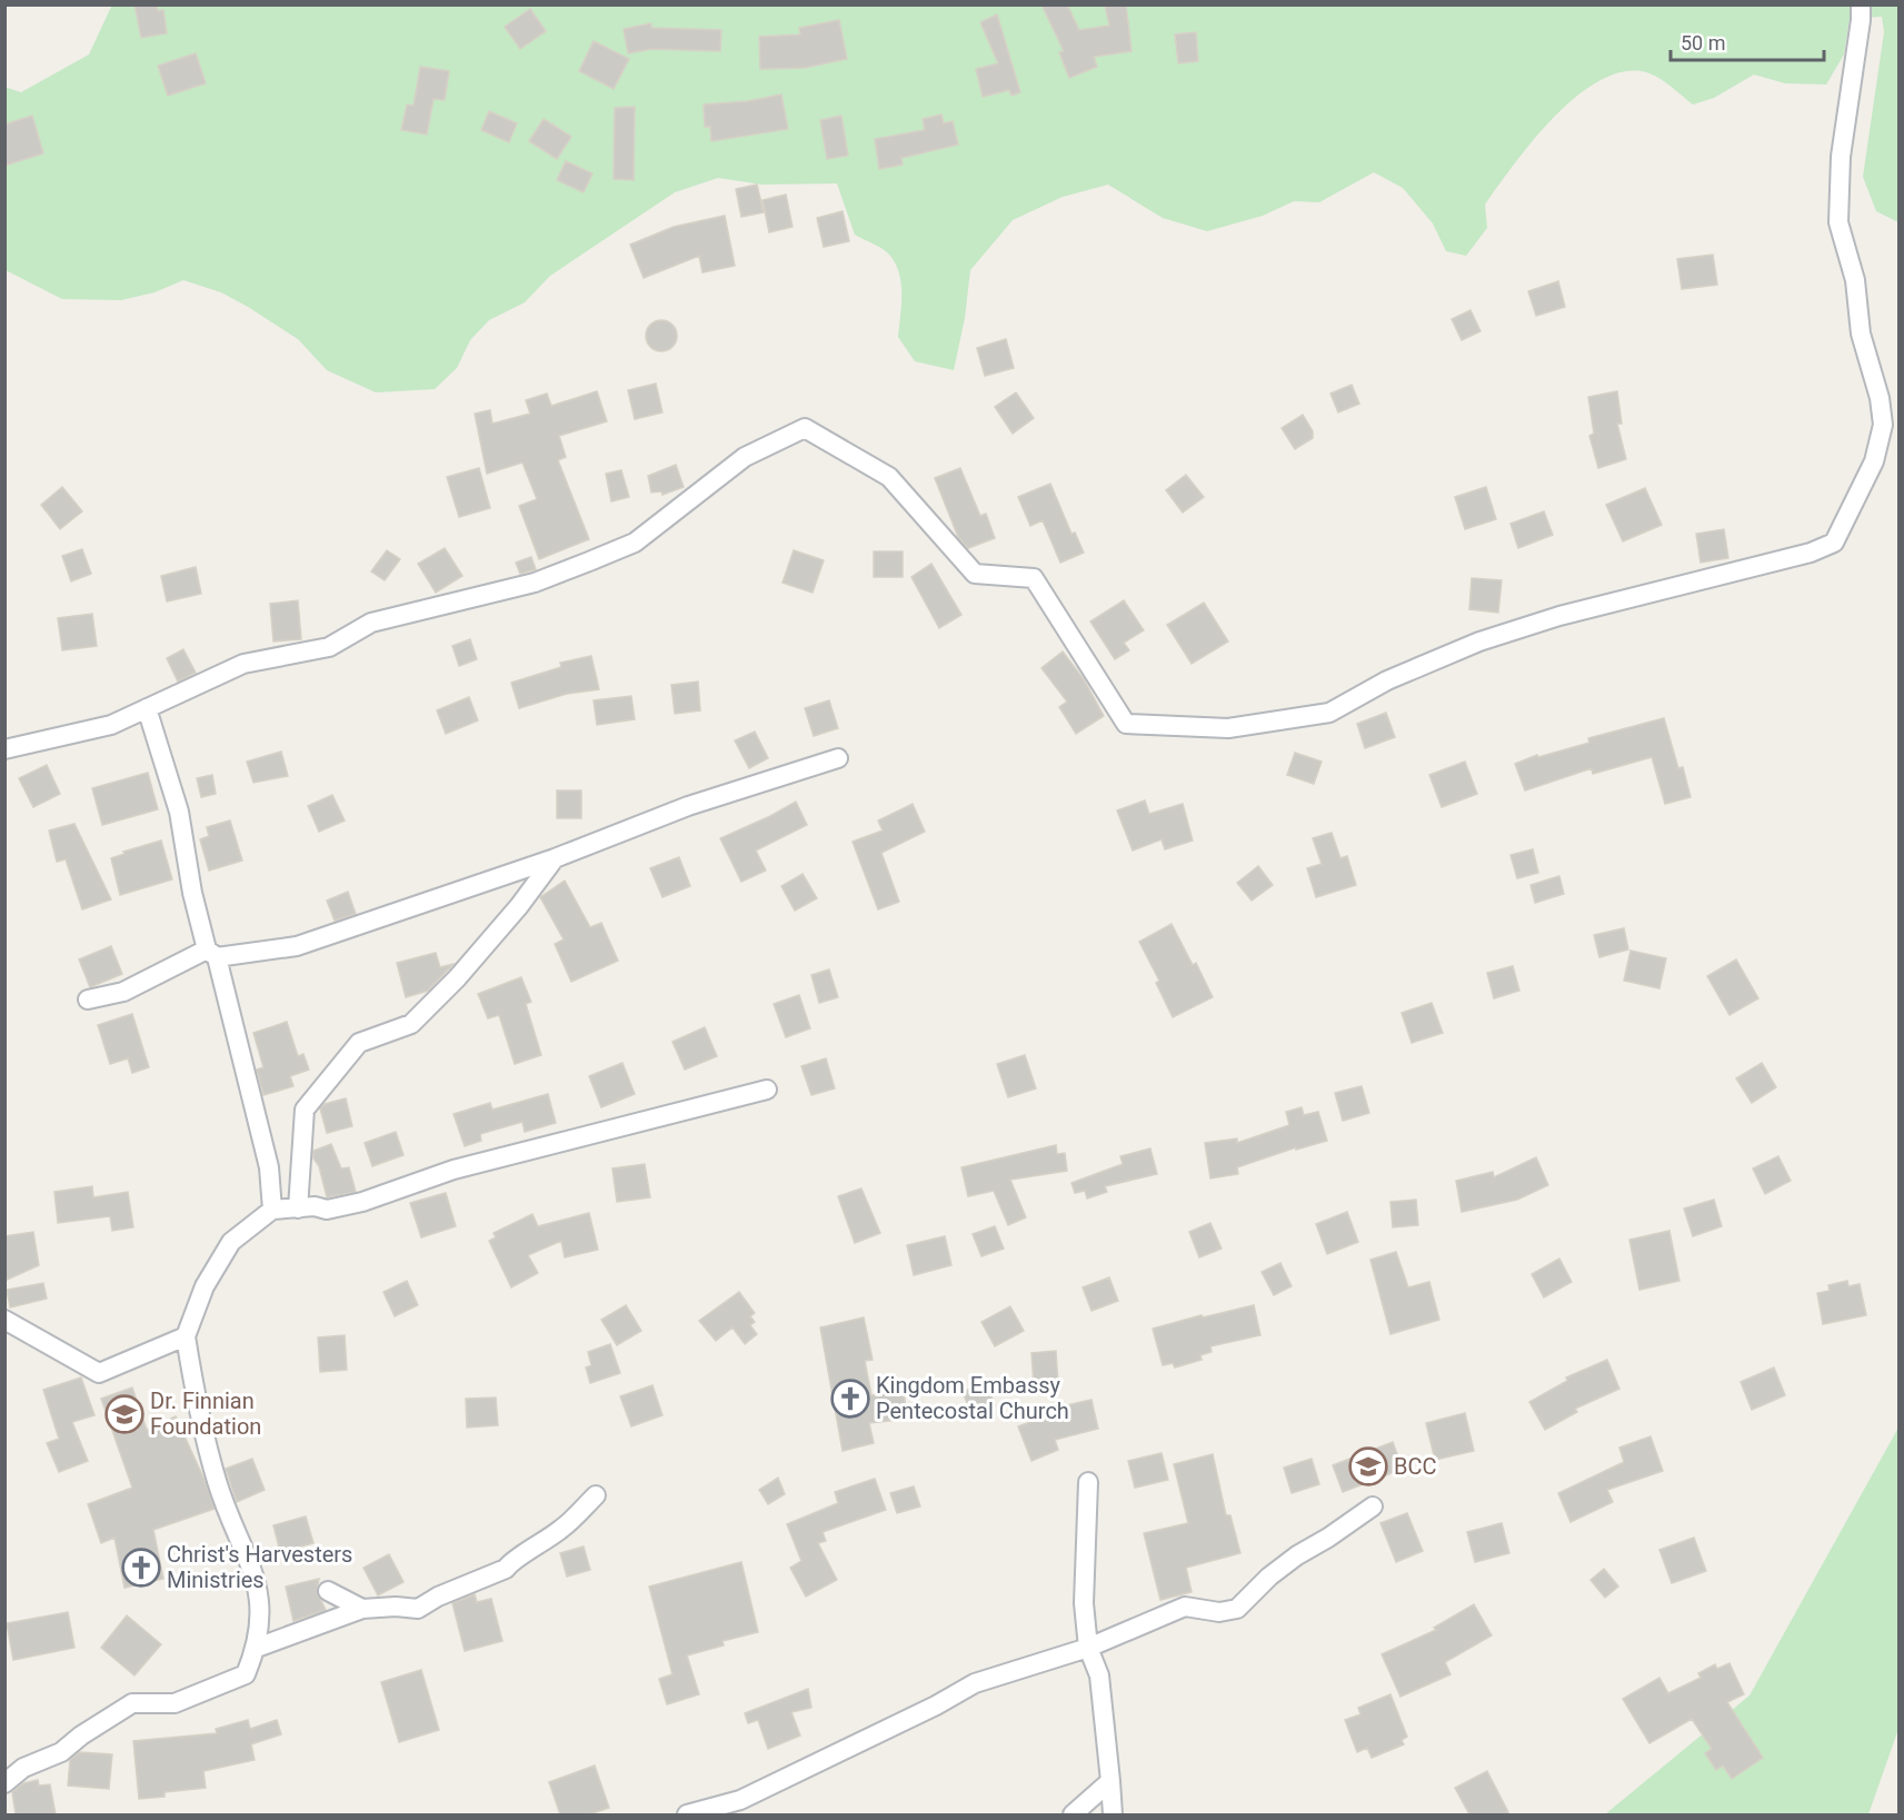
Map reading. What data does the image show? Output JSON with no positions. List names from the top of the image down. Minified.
{"places":{"church":["Kingdom Embassy Pentecostal Church","Christ's Harvesters Ministries"],"school or university":["Dr. Finnian Foundation","BCC"]},"scale_bar":"50 m"}
